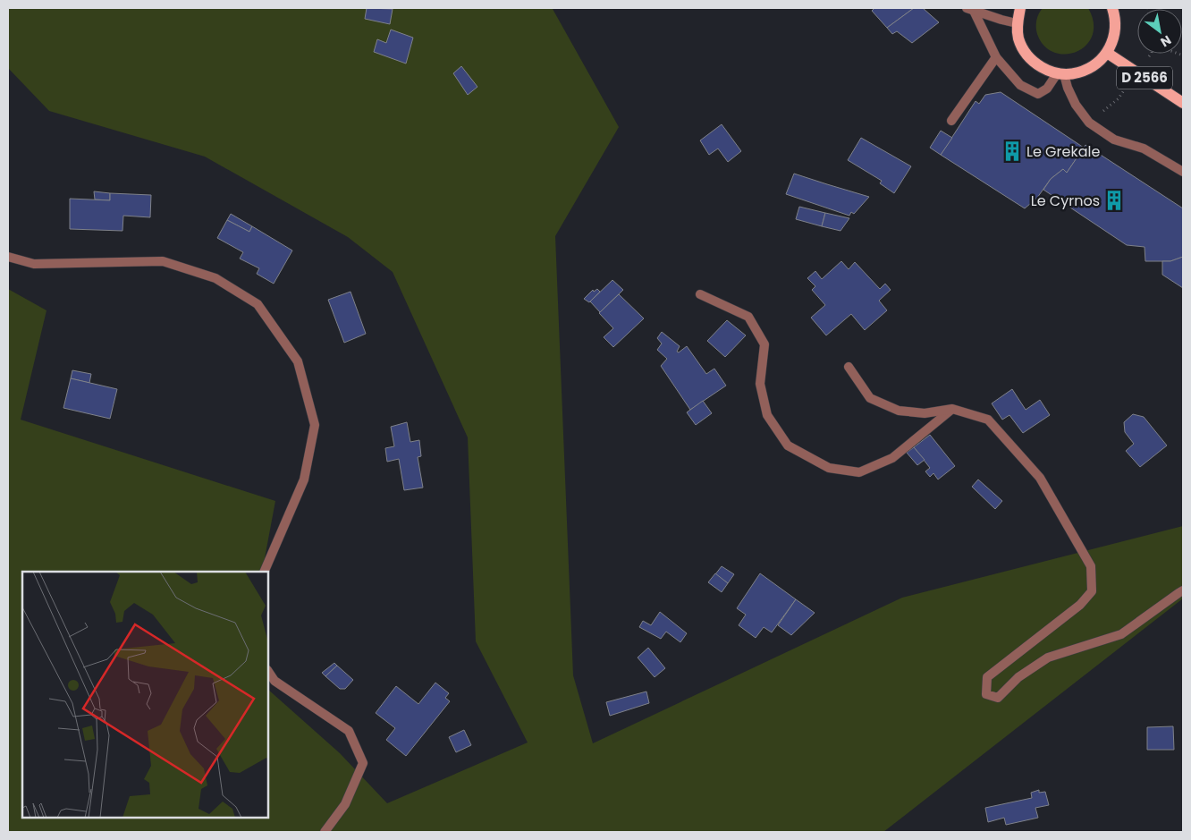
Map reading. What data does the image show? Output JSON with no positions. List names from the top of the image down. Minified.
{"streets":{"main road":["D 2566"]},"places":{"building":["Le Grekale","Le Cyrnos"]},"north":"bottom right"}
